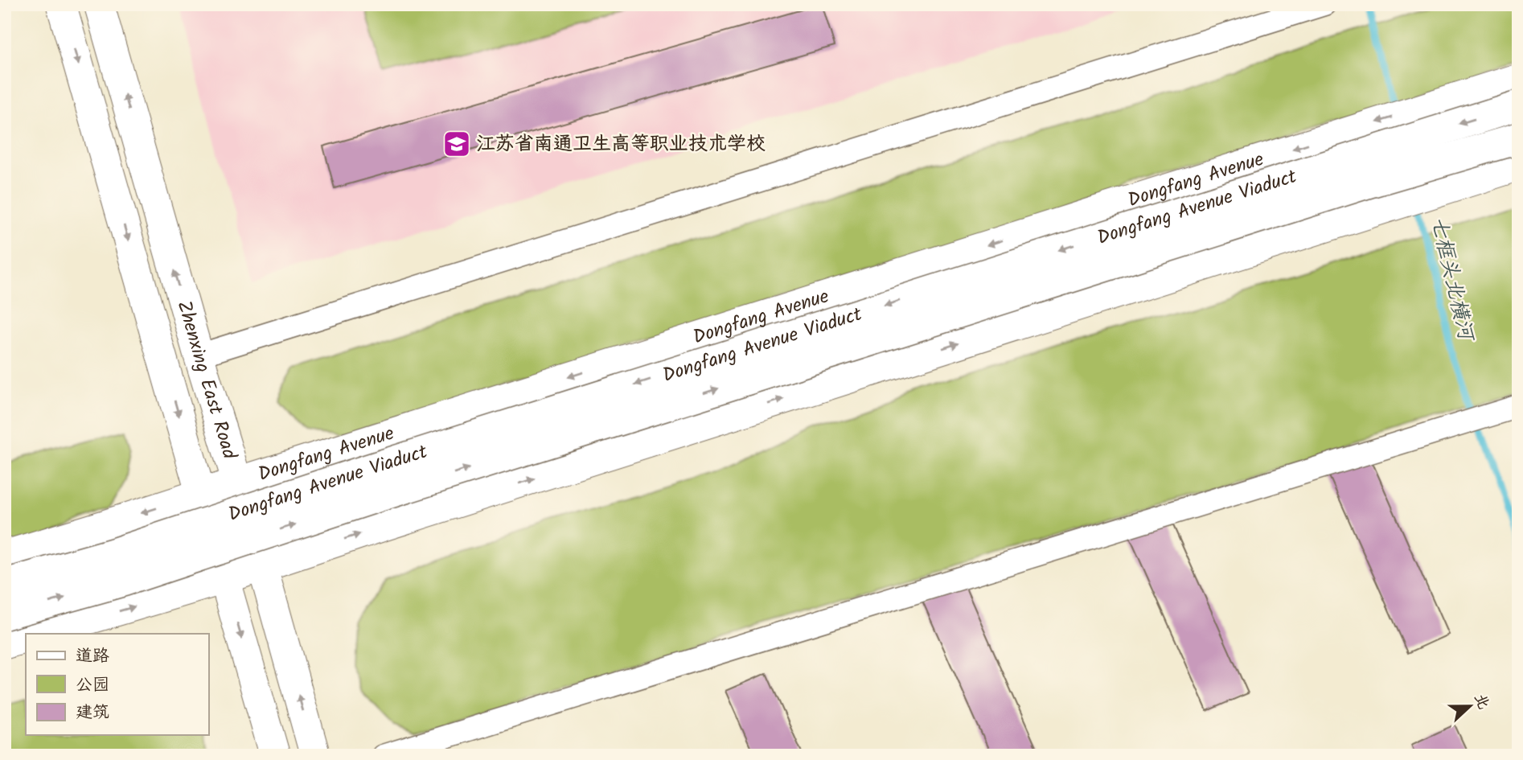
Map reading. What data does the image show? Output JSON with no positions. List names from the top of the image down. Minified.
{"streets":{"highway":["Dongfang Avenue Viaduct"],"main road":["Dongfang Avenue","Zhenxing East Road"]},"crossings":[["Dongfang Avenue","Zhenxing East Road"]],"water":["七框头北横河"],"places":{"school or university":["江苏省南通卫生高等职业技术学校"]},"legend":["道路","公园","建筑"],"north":"right"}
